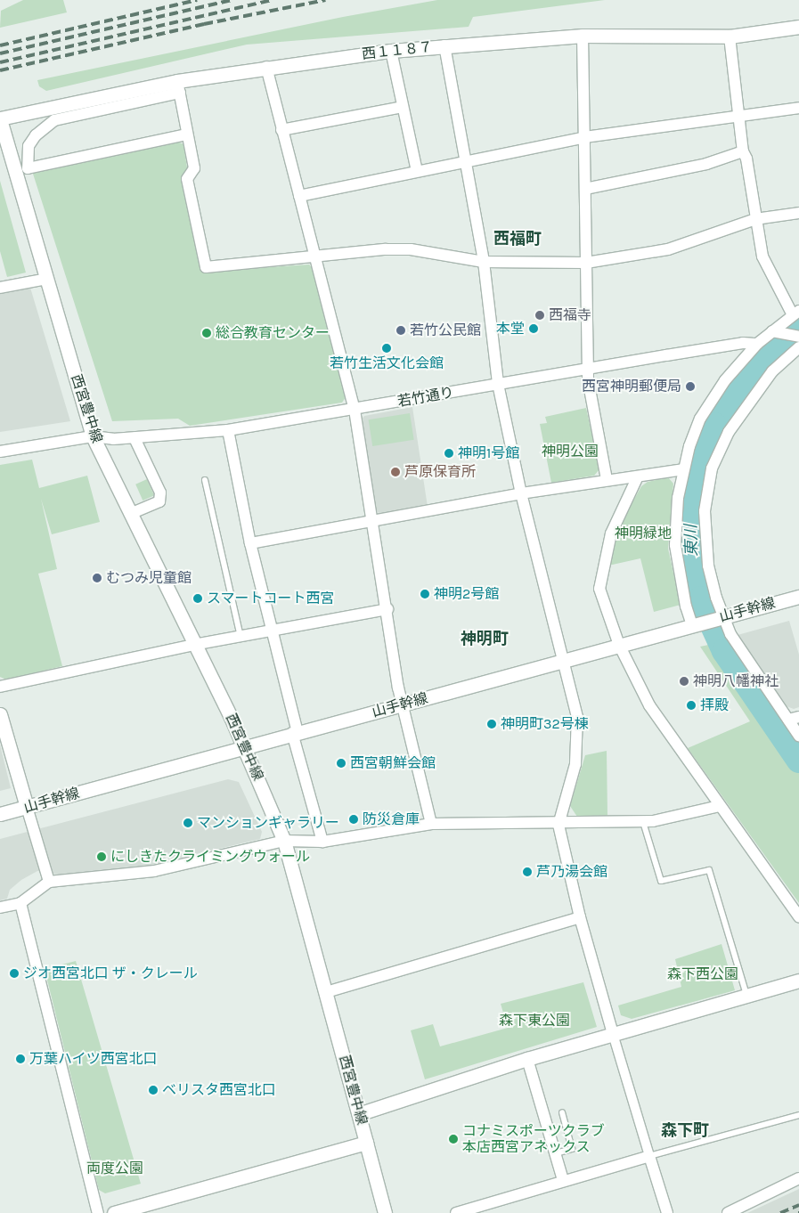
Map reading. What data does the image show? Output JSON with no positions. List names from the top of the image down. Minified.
{"streets":{"street":["西１１８７","若竹通り","西宮豊中線","山手幹線"]},"crossings":[["西１１８７","西宮豊中線"],["若竹通り","西宮豊中線"],["西宮豊中線","山手幹線"]],"districts":["西福町","神明町","森下町"],"water":["東川"],"parks":["神明公園","神明緑地","森下西公園","森下東公園","両度公園"],"places":["西福寺","本堂","若竹公民館","総合教育センター","若竹生活文化会館","西宮神明郵便局","神明1号館","芦原保育所","むつみ児童館","神明2号館","スマートコート西宮","神明八幡神社","拝殿","神明町32号棟","西宮朝鮮会館","防災倉庫","マンションギャラリー","にしきたクライミングウォール","芦乃湯会館","ジオ西宮北口 ザ・クレール","万葉ハイツ西宮北口","ベリスタ西宮北口","コナミスポーツクラブ 本店西宮アネックス"]}
